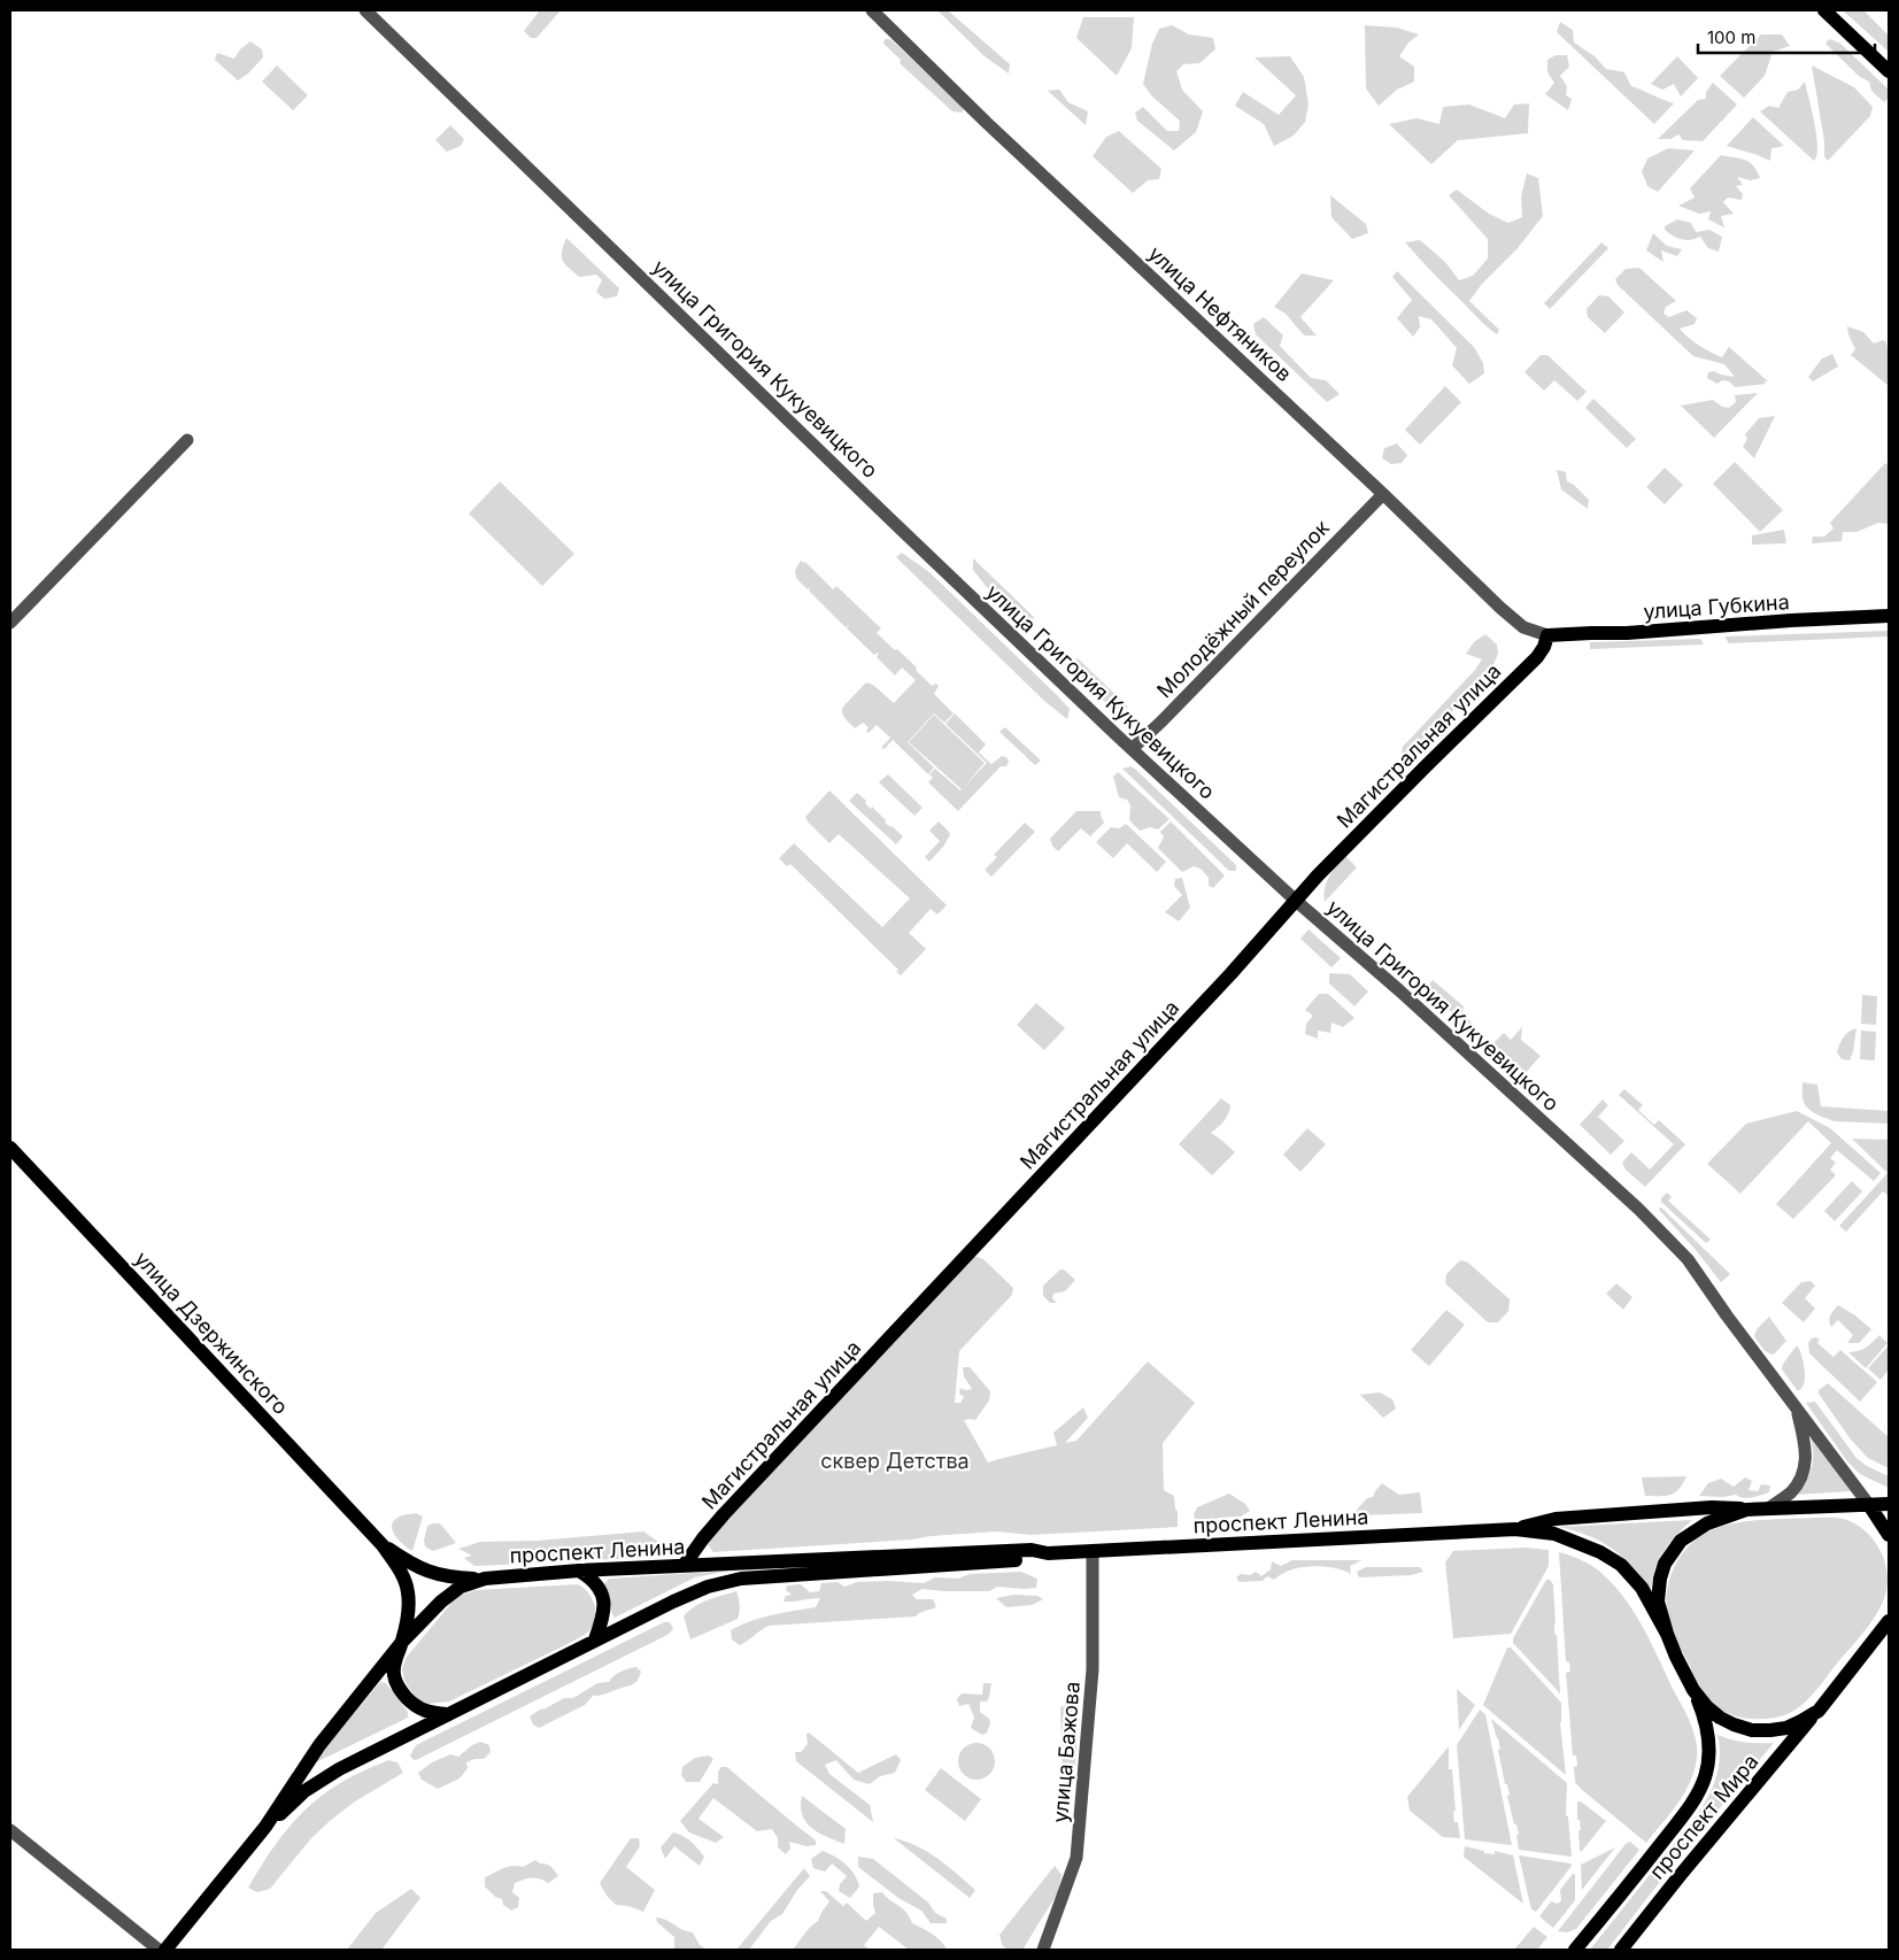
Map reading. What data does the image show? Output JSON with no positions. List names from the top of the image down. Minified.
{"streets":{"main road":["улица Губкина","Магистральная улица","улица Дзержинского","проспект Ленина","проспект Мира"],"street":["улица Нефтяников","улица Григория Кукуевицкого","Молодёжный переулок","улица Бажова"]},"crossings":[["улица Нефтяников","улица Губкина"],["улица Нефтяников","Молодёжный переулок"],["улица Нефтяников","Магистральная улица"],["улица Григория Кукуевицкого","Молодёжный переулок"],["улица Григория Кукуевицкого","Магистральная улица"],["улица Губкина","Магистральная улица"],["Магистральная улица","проспект Ленина"],["улица Дзержинского","проспект Ленина"],["проспект Ленина","улица Бажова"]],"parks":["сквер Детства"],"scale_bar":"100 m"}
